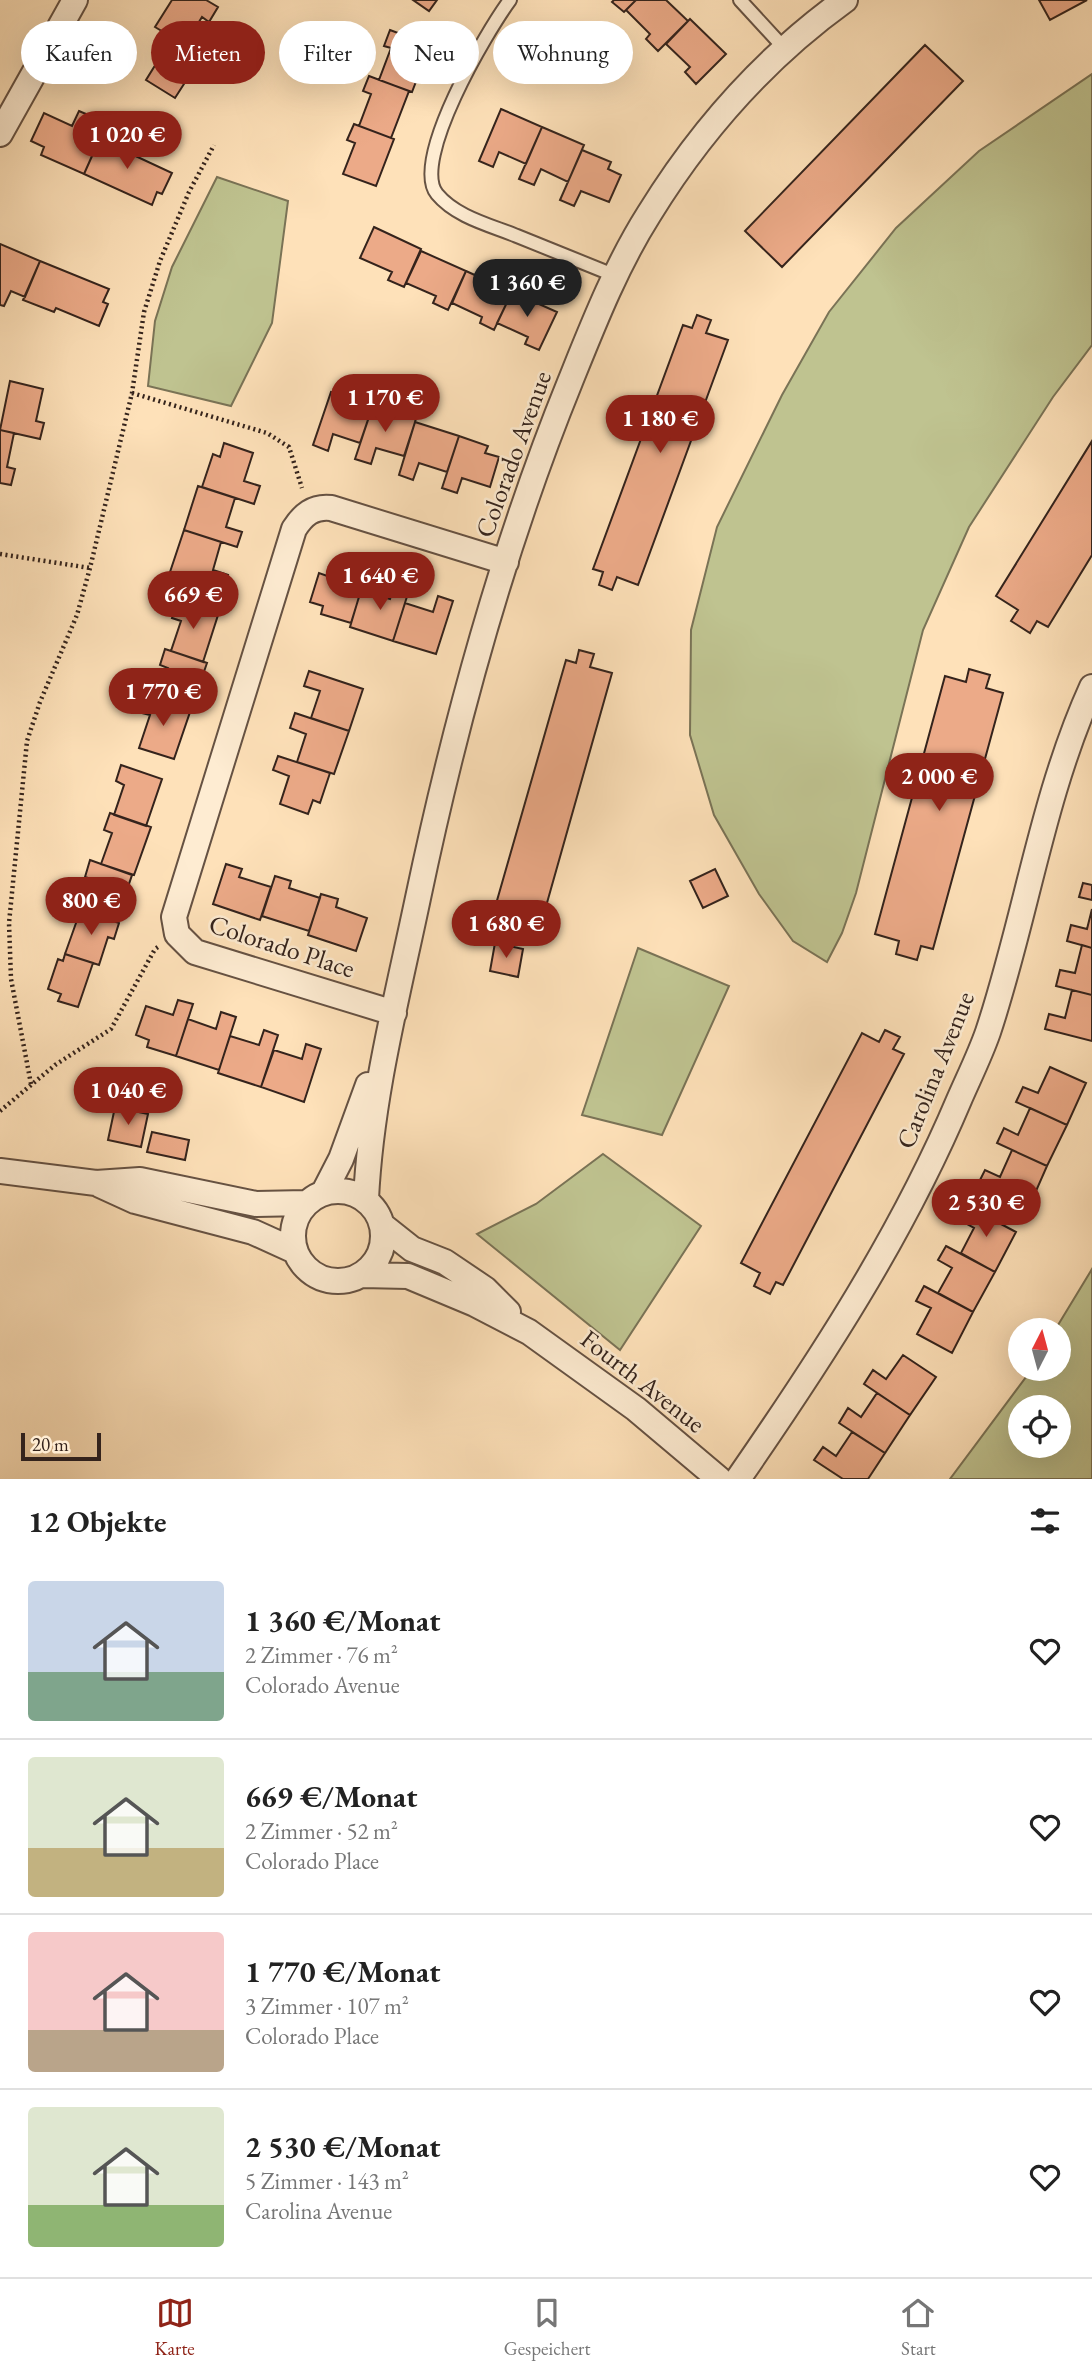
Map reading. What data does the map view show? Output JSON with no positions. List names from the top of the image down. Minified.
{"streets":{"street":["Colorado Avenue","Colorado Place","Carolina Avenue","Fourth Avenue"]},"crossings":[["Colorado Avenue","Colorado Place"],["Colorado Avenue","Fourth Avenue"]],"scale_bar":"20 m","north":"top","page":{"chip":["Kaufen","Mieten","Filter","Neu","Wohnung"],"price":["1 020 €","1 360 €","1 170 €","1 180 €","1 640 €","669 €","1 770 €","2 000 €","800 €","1 680 €","1 040 €","2 530 €"],"scale":"20 m","heading":"12 Objekte","list":[{"name":"1 360 €/Monat","note":"2 Zimmer · 76 m² · Colorado Avenue"},{"name":"669 €/Monat","note":"2 Zimmer · 52 m² · Colorado Place"},{"name":"1 770 €/Monat","note":"3 Zimmer · 107 m² · Colorado Place"},{"name":"2 530 €/Monat","note":"5 Zimmer · 143 m² · Carolina Avenue"}],"tabs":["Karte","Gespeichert","Start"]}}
